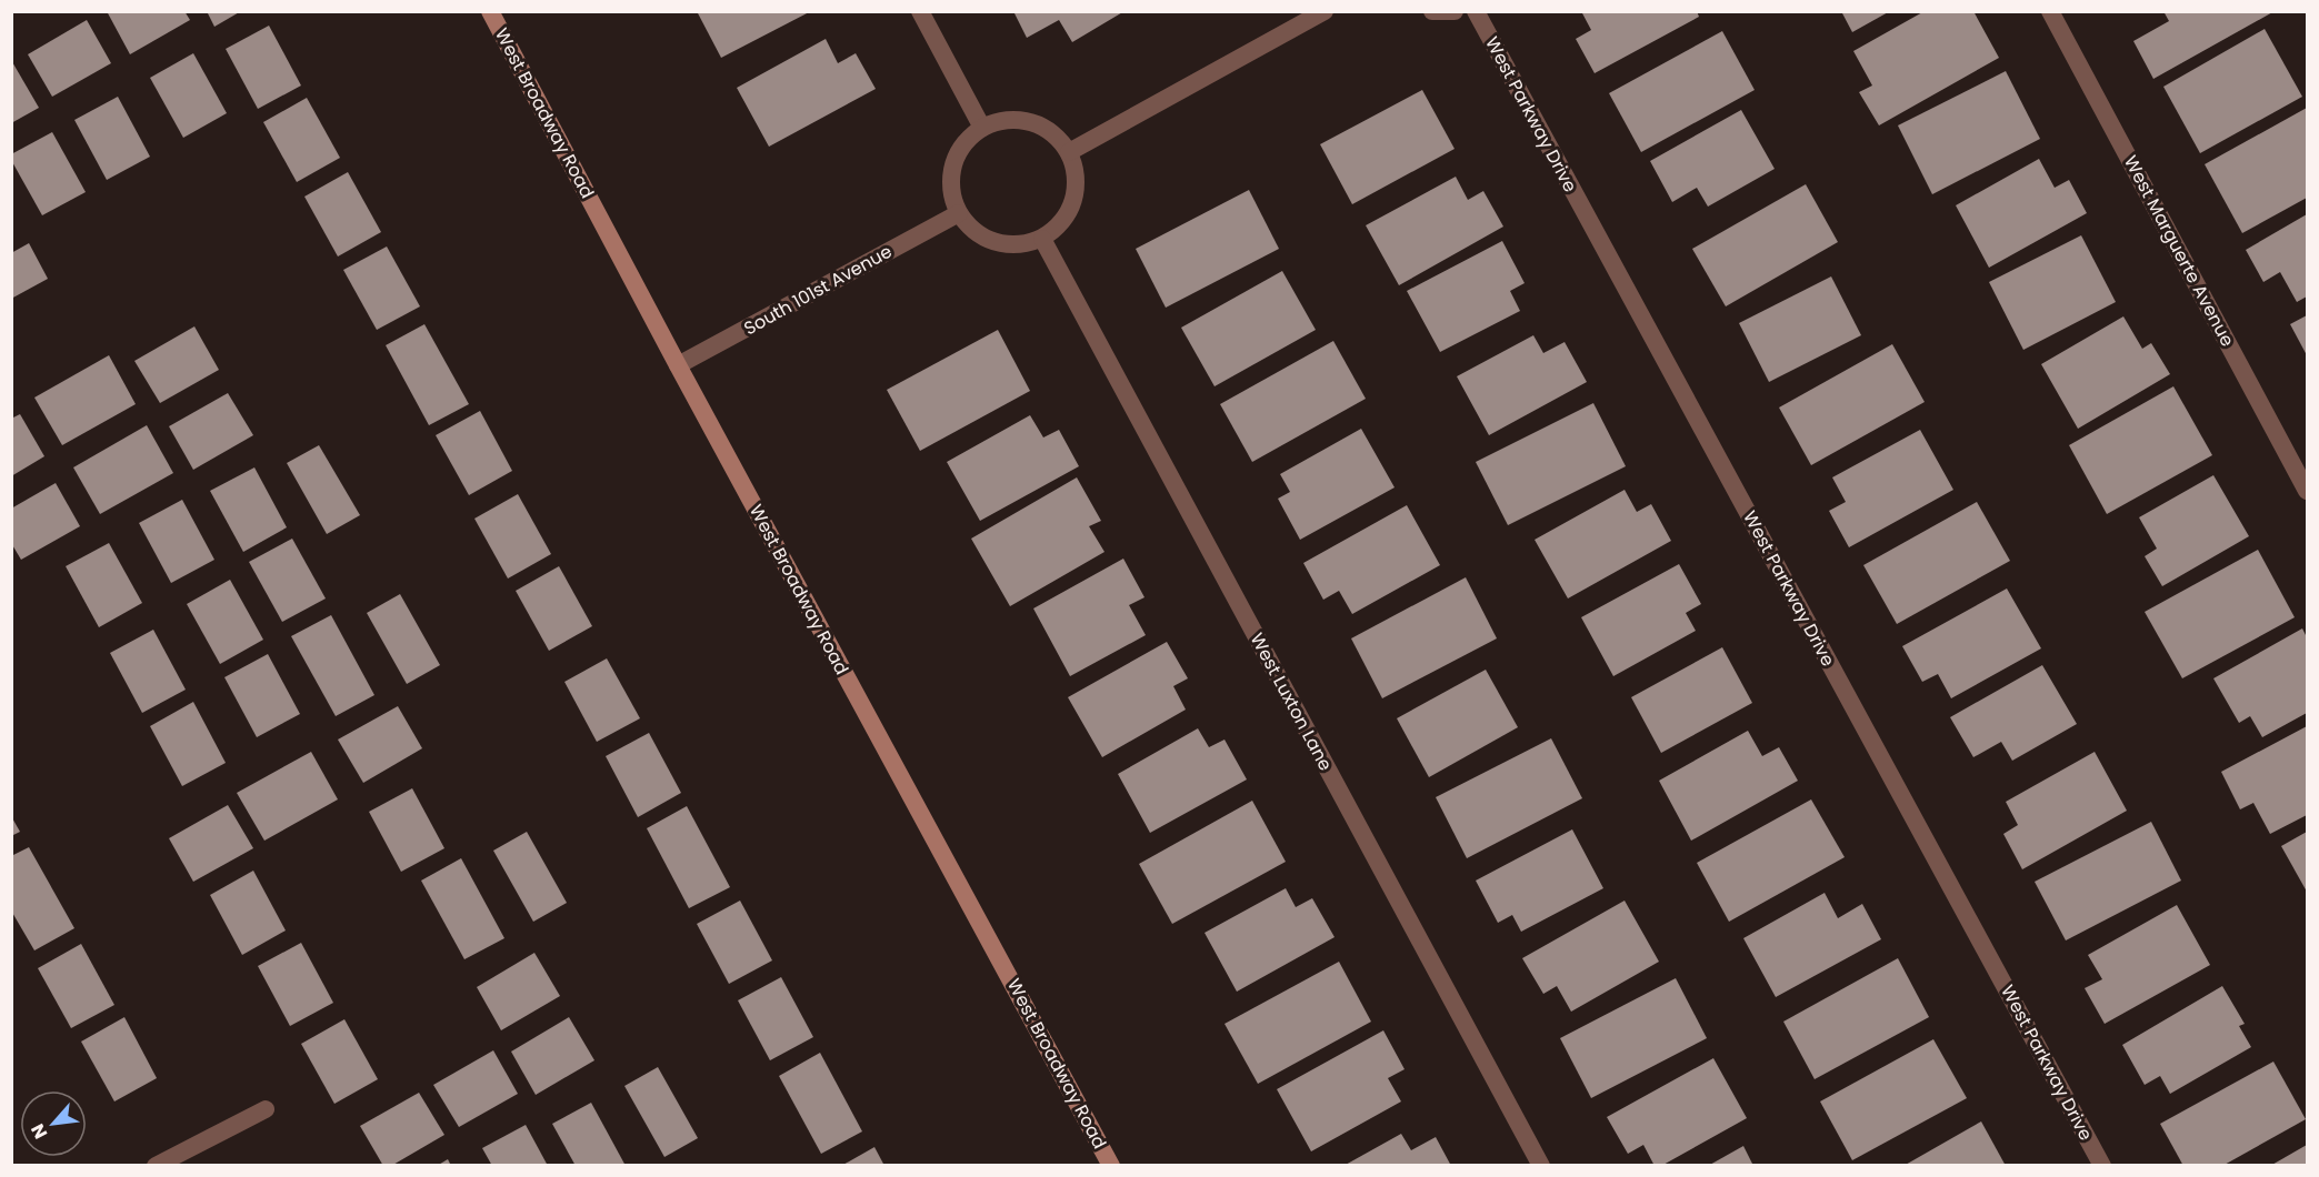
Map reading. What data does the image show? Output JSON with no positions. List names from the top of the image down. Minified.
{"streets":{"main road":["West Broadway Road"],"street":["West Parkway Drive","West Marguerte Avenue","South 101st Avenue","West Luxton Lane"]},"crossings":[["West Broadway Road","South 101st Avenue"],["South 101st Avenue","West Luxton Lane"]],"north":"bottom left"}
